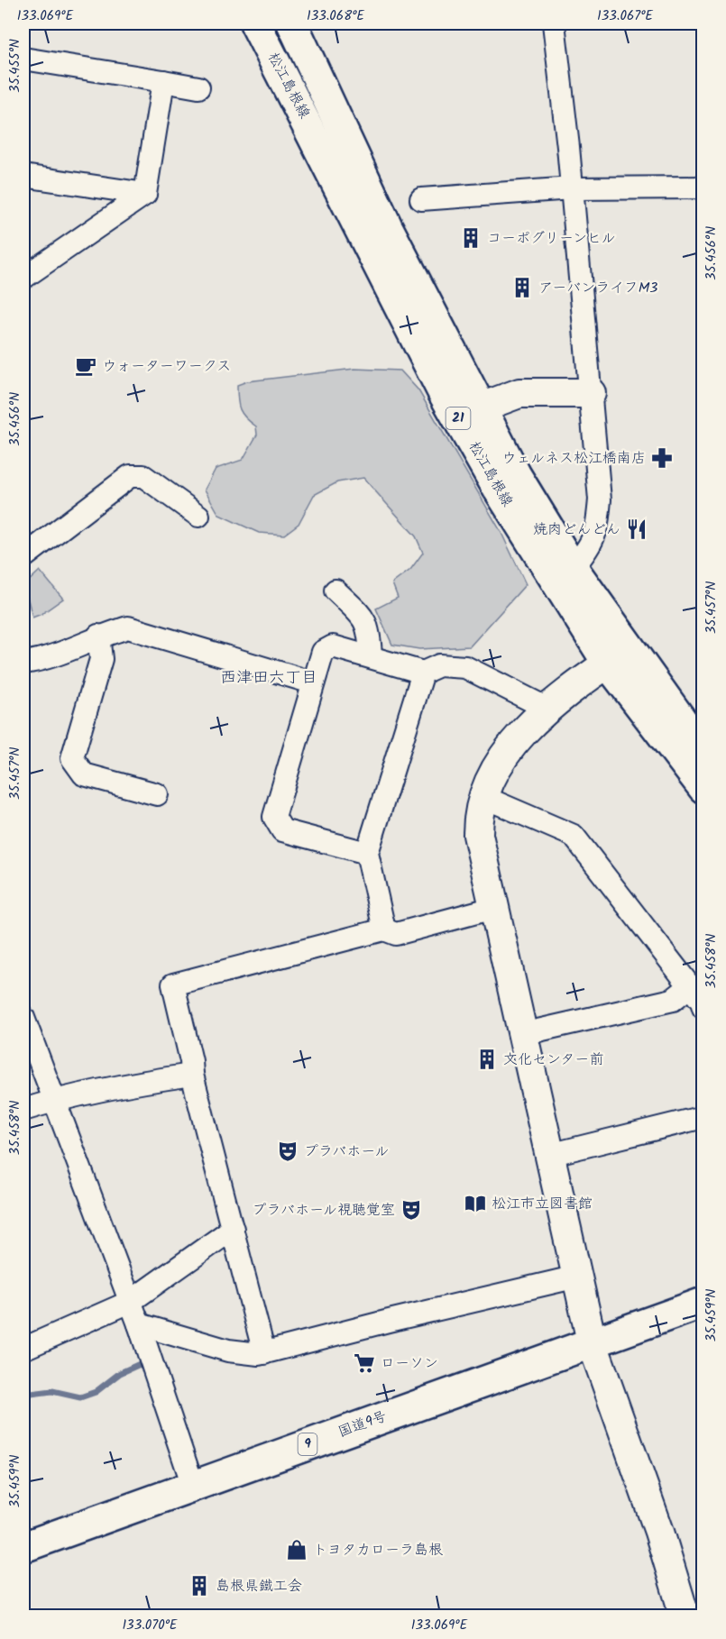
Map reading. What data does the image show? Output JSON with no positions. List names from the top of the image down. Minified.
{"streets":{"main road":["松江島根線","21","国道9号","9"]},"districts":["西津田六丁目"],"places":{"building":["コーポグリーンヒル","アーバンライフM3","文化センター前","島根県鐵工会"],"cafe":["ウォーターワークス"],"pharmacy":["ウェルネス松江橋南店"],"restaurant":["焼肉どんどん"],"theatre":["プラバホール","プラバホール視聴覚室"],"library":["松江市立図書館"],"supermarket":["ローソン"],"shop":["トヨタカローラ島根"]},"coordinates":["133.069°E","133.068°E","133.067°E","35.455°N","35.456°N","35.457°N","35.458°N","35.459°N","133.070°E"]}
